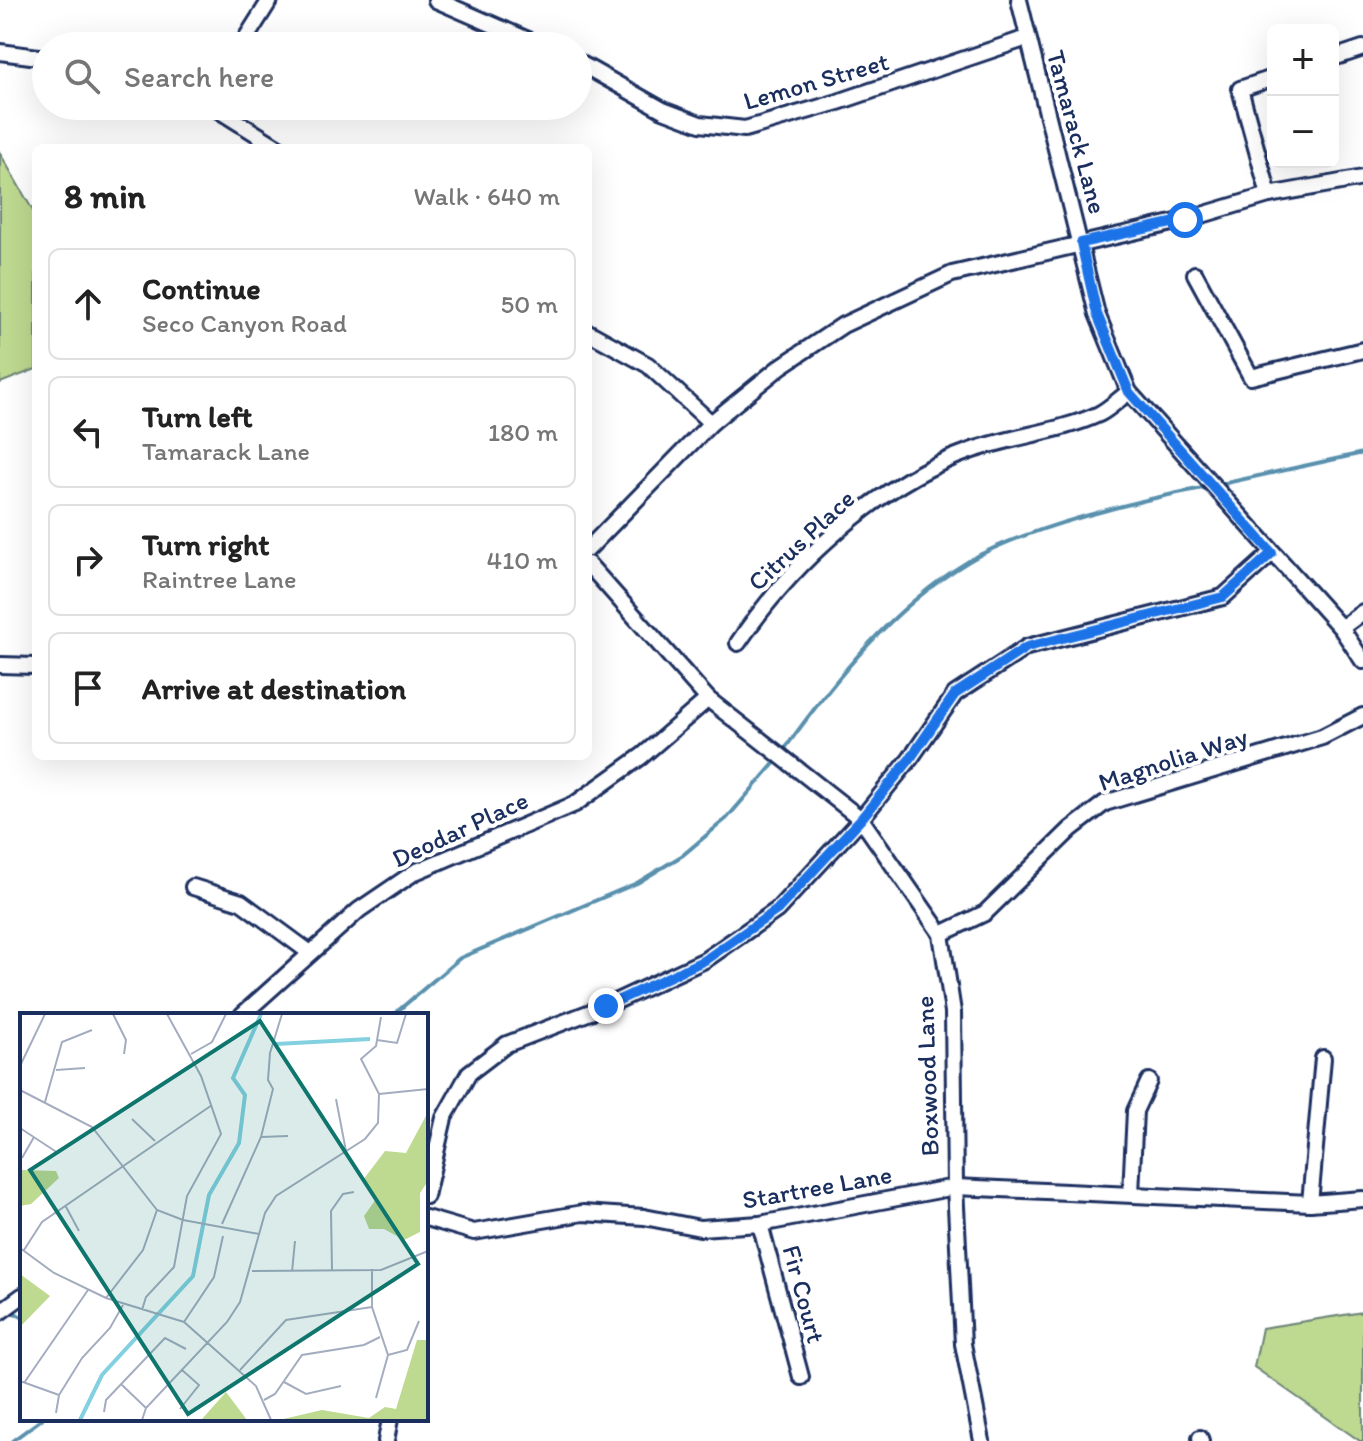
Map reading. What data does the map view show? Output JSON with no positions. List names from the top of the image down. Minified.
{"streets":{"street":["Lemon Street","Tamarack Lane","Citrus Place","Magnolia Way","Deodar Place","Boxwood Lane","Startree Lane","Fir Court"]},"crossings":[["Lemon Street","Tamarack Lane"],["Tamarack Lane","Citrus Place"],["Magnolia Way","Boxwood Lane"],["Deodar Place","Boxwood Lane"],["Boxwood Lane","Startree Lane"],["Startree Lane","Fir Court"]],"page":{"map_buttons":["+","−"],"search":"Search here","heading":["8 min","Walk · 640 m"],"list":[["Continue","Seco Canyon Road","50 m"],["Turn left","Tamarack Lane","180 m"],["Turn right","Raintree Lane","410 m"],"Arrive at destination"]}}
